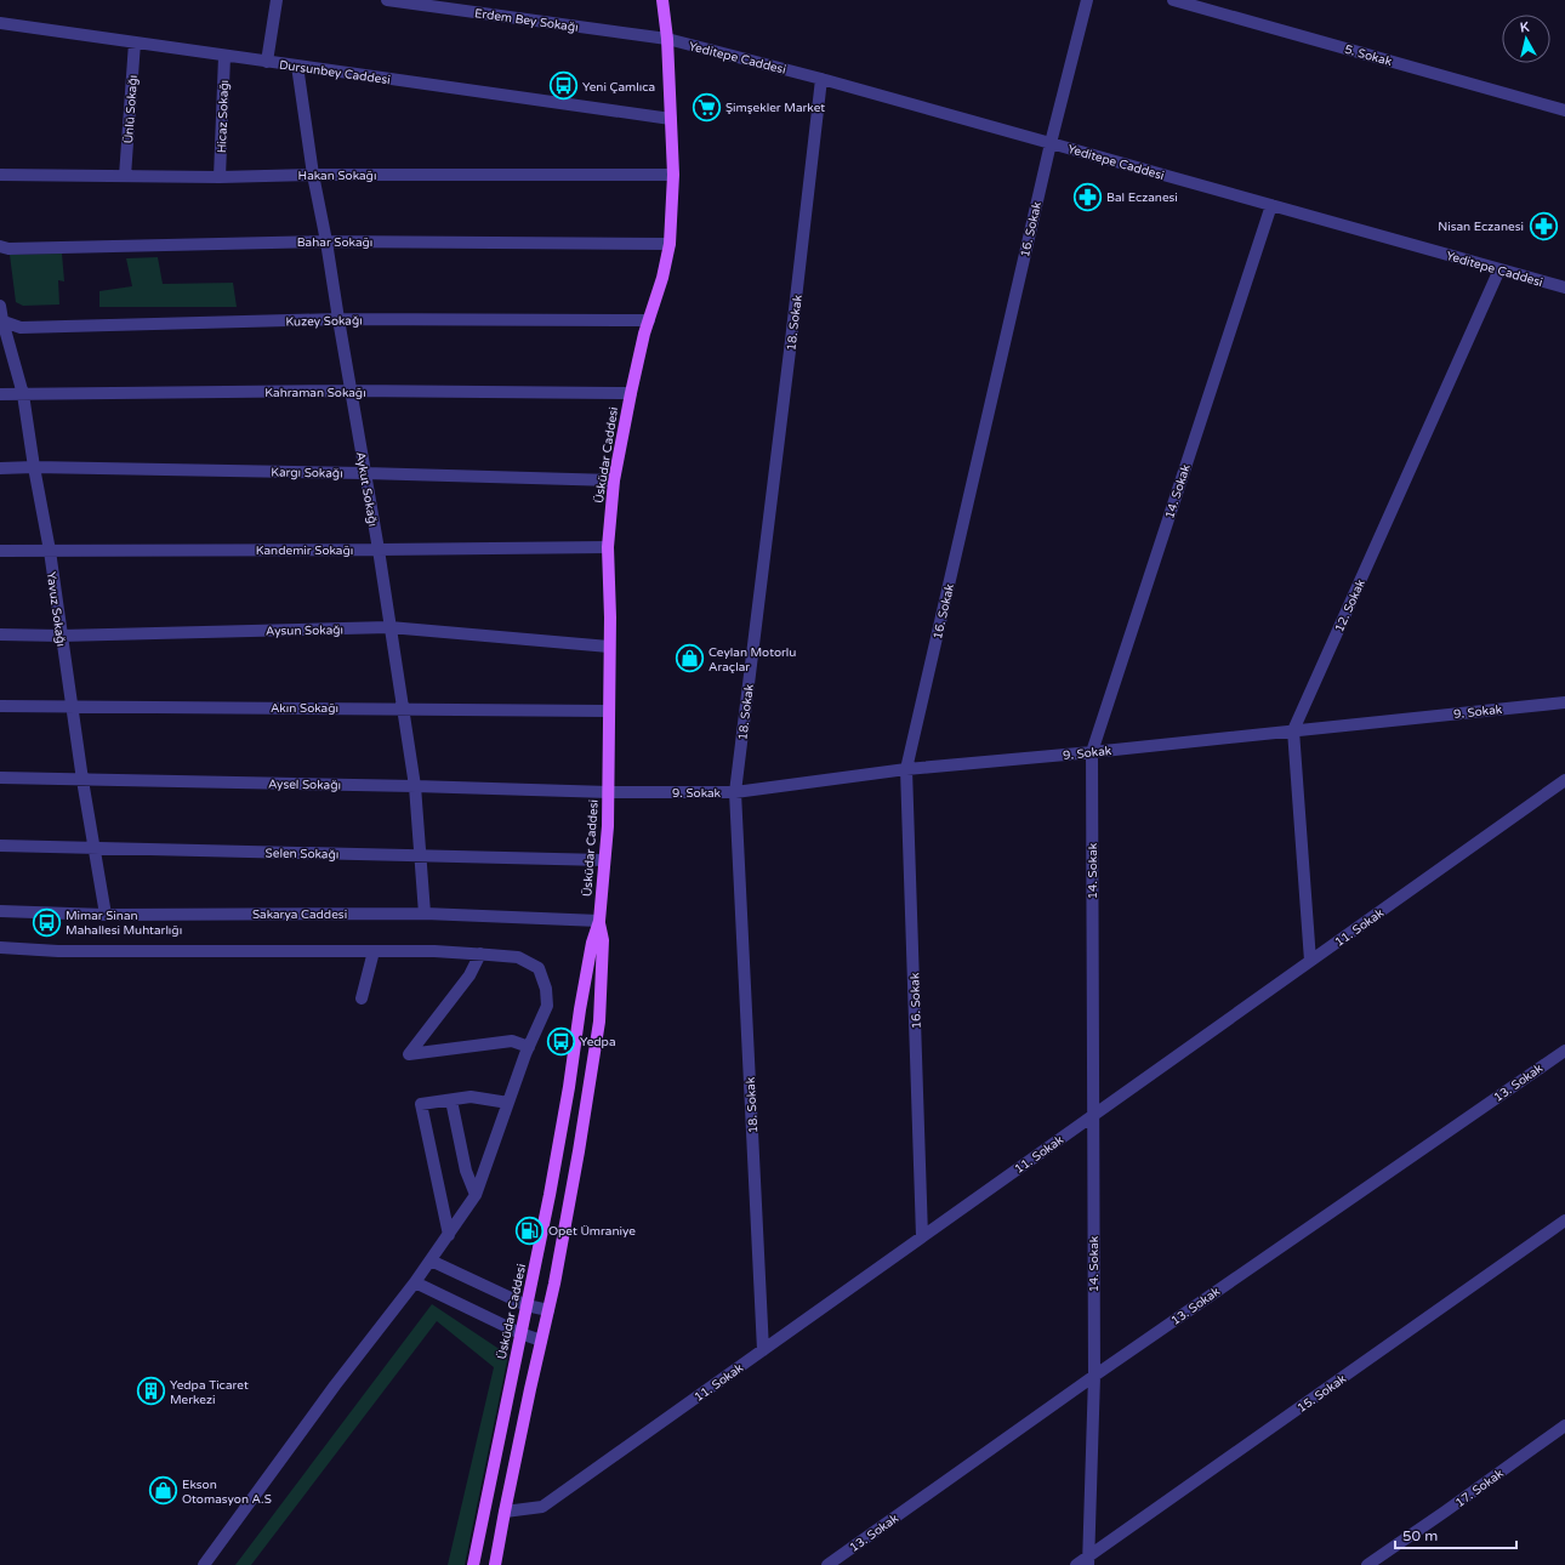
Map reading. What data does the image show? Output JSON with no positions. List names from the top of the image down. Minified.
{"streets":{"main road":["Üsküdar Caddesi"],"street":["Erdem Bey Sokağı","5. Sokak","Yeditepe Caddesi","Dursunbey Caddesi","Ünlü Sokağı","Hicaz Sokağı","Hakan Sokağı","16. Sokak","Bahar Sokağı","Kuzey Sokağı","18. Sokak","Kahraman Sokağı","Kargı Sokağı","Aykut Sokağı","14. Sokak","Kandemir Sokağı","12. Sokak","Yavuz Sokağı","Aysun Sokağı","Akın Sokağı","9. Sokak","Aysel Sokağı","Selen Sokağı","Sakarya Caddesi","11. Sokak","13. Sokak","15. Sokak","17. Sokak"]},"crossings":[["Erdem Bey Sokağı","Yeditepe Caddesi"],["Erdem Bey Sokağı","Üsküdar Caddesi"],["Yeditepe Caddesi","16. Sokak"],["Yeditepe Caddesi","18. Sokak"],["Yeditepe Caddesi","Üsküdar Caddesi"],["Yeditepe Caddesi","14. Sokak"],["Yeditepe Caddesi","12. Sokak"],["Dursunbey Caddesi","Ünlü Sokağı"],["Dursunbey Caddesi","Hicaz Sokağı"],["Dursunbey Caddesi","Üsküdar Caddesi"],["Dursunbey Caddesi","Aykut Sokağı"],["Ünlü Sokağı","Hakan Sokağı"],["Hicaz Sokağı","Hakan Sokağı"],["Hakan Sokağı","Üsküdar Caddesi"],["Hakan Sokağı","Aykut Sokağı"],["16. Sokak","9. Sokak"],["16. Sokak","11. Sokak"],["Bahar Sokağı","Üsküdar Caddesi"],["Bahar Sokağı","Aykut Sokağı"],["Kuzey Sokağı","Üsküdar Caddesi"],["Kuzey Sokağı","Aykut Sokağı"],["Kuzey Sokağı","Yavuz Sokağı"],["18. Sokak","9. Sokak"],["18. Sokak","11. Sokak"],["Kahraman Sokağı","Üsküdar Caddesi"],["Kahraman Sokağı","Aykut Sokağı"],["Kahraman Sokağı","Yavuz Sokağı"],["Üsküdar Caddesi","Kargı Sokağı"],["Üsküdar Caddesi","Kandemir Sokağı"],["Üsküdar Caddesi","Aysun Sokağı"],["Üsküdar Caddesi","Akın Sokağı"],["Üsküdar Caddesi","9. Sokak"],["Üsküdar Caddesi","Aysel Sokağı"],["Üsküdar Caddesi","Selen Sokağı"],["Üsküdar Caddesi","Sakarya Caddesi"],["Üsküdar Caddesi","11. Sokak"],["Kargı Sokağı","Aykut Sokağı"],["Kargı Sokağı","Yavuz Sokağı"],["Aykut Sokağı","Kandemir Sokağı"],["Aykut Sokağı","Aysun Sokağı"],["Aykut Sokağı","Akın Sokağı"],["Aykut Sokağı","Aysel Sokağı"],["Aykut Sokağı","Selen Sokağı"],["Aykut Sokağı","Sakarya Caddesi"],["14. Sokak","9. Sokak"],["14. Sokak","11. Sokak"],["14. Sokak","13. Sokak"],["14. Sokak","15. Sokak"],["Kandemir Sokağı","Yavuz Sokağı"],["12. Sokak","9. Sokak"],["12. Sokak","11. Sokak"],["Yavuz Sokağı","Aysun Sokağı"],["Yavuz Sokağı","Akın Sokağı"],["Yavuz Sokağı","Aysel Sokağı"],["Yavuz Sokağı","Selen Sokağı"],["Yavuz Sokağı","Sakarya Caddesi"],["9. Sokak","Aysel Sokağı"]],"places":{"bus stop":["Yeni Çamlıca","Mimar Sinan Mahallesi Muhtarlığı","Yedpa"],"supermarket":["Şimşekler Market"],"pharmacy":["Bal Eczanesi","Nisan Eczanesi"],"shop":["Ceylan Motorlu Araçlar","Ekson Otomasyon A.S"],"fuel station":["Opet Ümraniye"],"building":["Yedpa Ticaret Merkezi"]},"scale_bar":"50 m","north":"top"}
